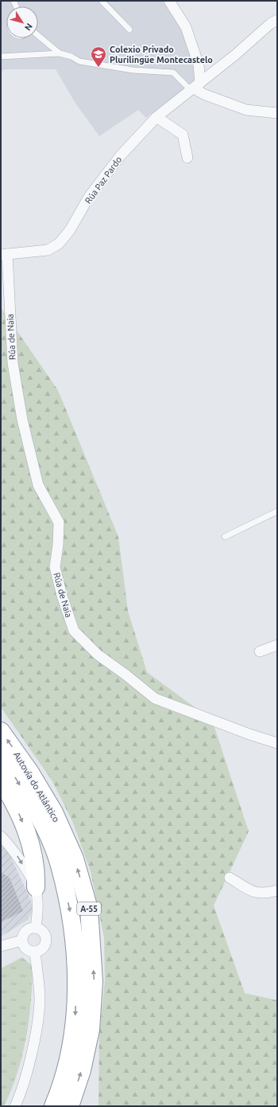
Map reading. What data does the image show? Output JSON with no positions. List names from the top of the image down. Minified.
{"streets":{"highway":["Autovía do Atlántico","A-55"],"street":["Rúa Paz Pardo","Rúa de Naia"]},"crossings":[["Rúa Paz Pardo","Rúa de Naia"]],"places":{"school or university":["Colexio Privado Plurilingüe Montecastelo"]},"north":"bottom right"}
